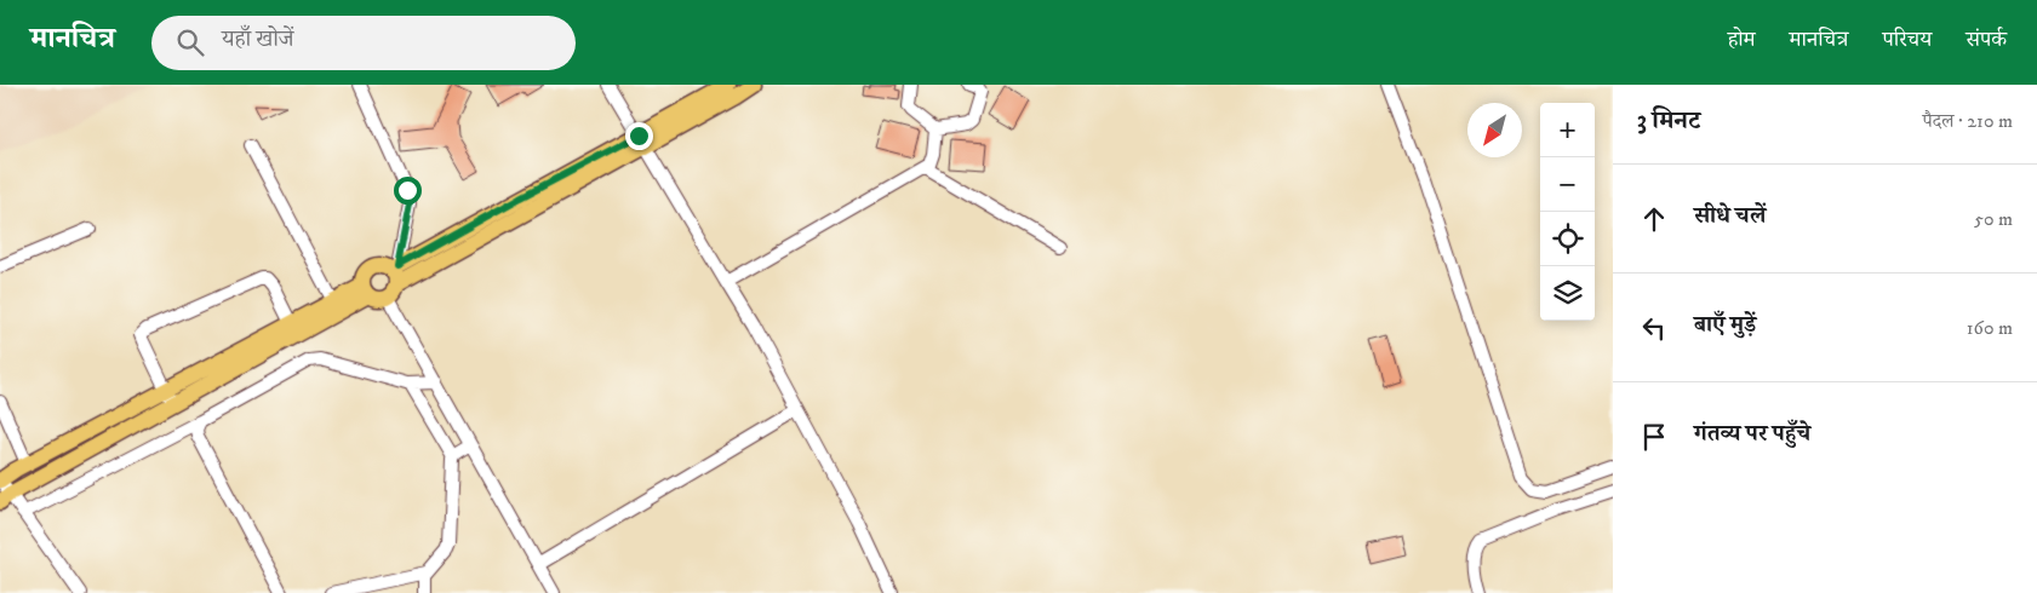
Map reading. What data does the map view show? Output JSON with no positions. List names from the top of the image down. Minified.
{"north":"bottom left","page":{"header":"मानचित्र","search":"यहाँ खोजें","nav":["होम","मानचित्र","परिचय","संपर्क"],"heading":["3 मिनट","पैदल · 210 m"],"map_buttons":["+","−"],"list":[["सीधे चलें","50 m"],["बाएँ मुड़ें","160 m"],"गंतव्य पर पहुँचे"]}}
